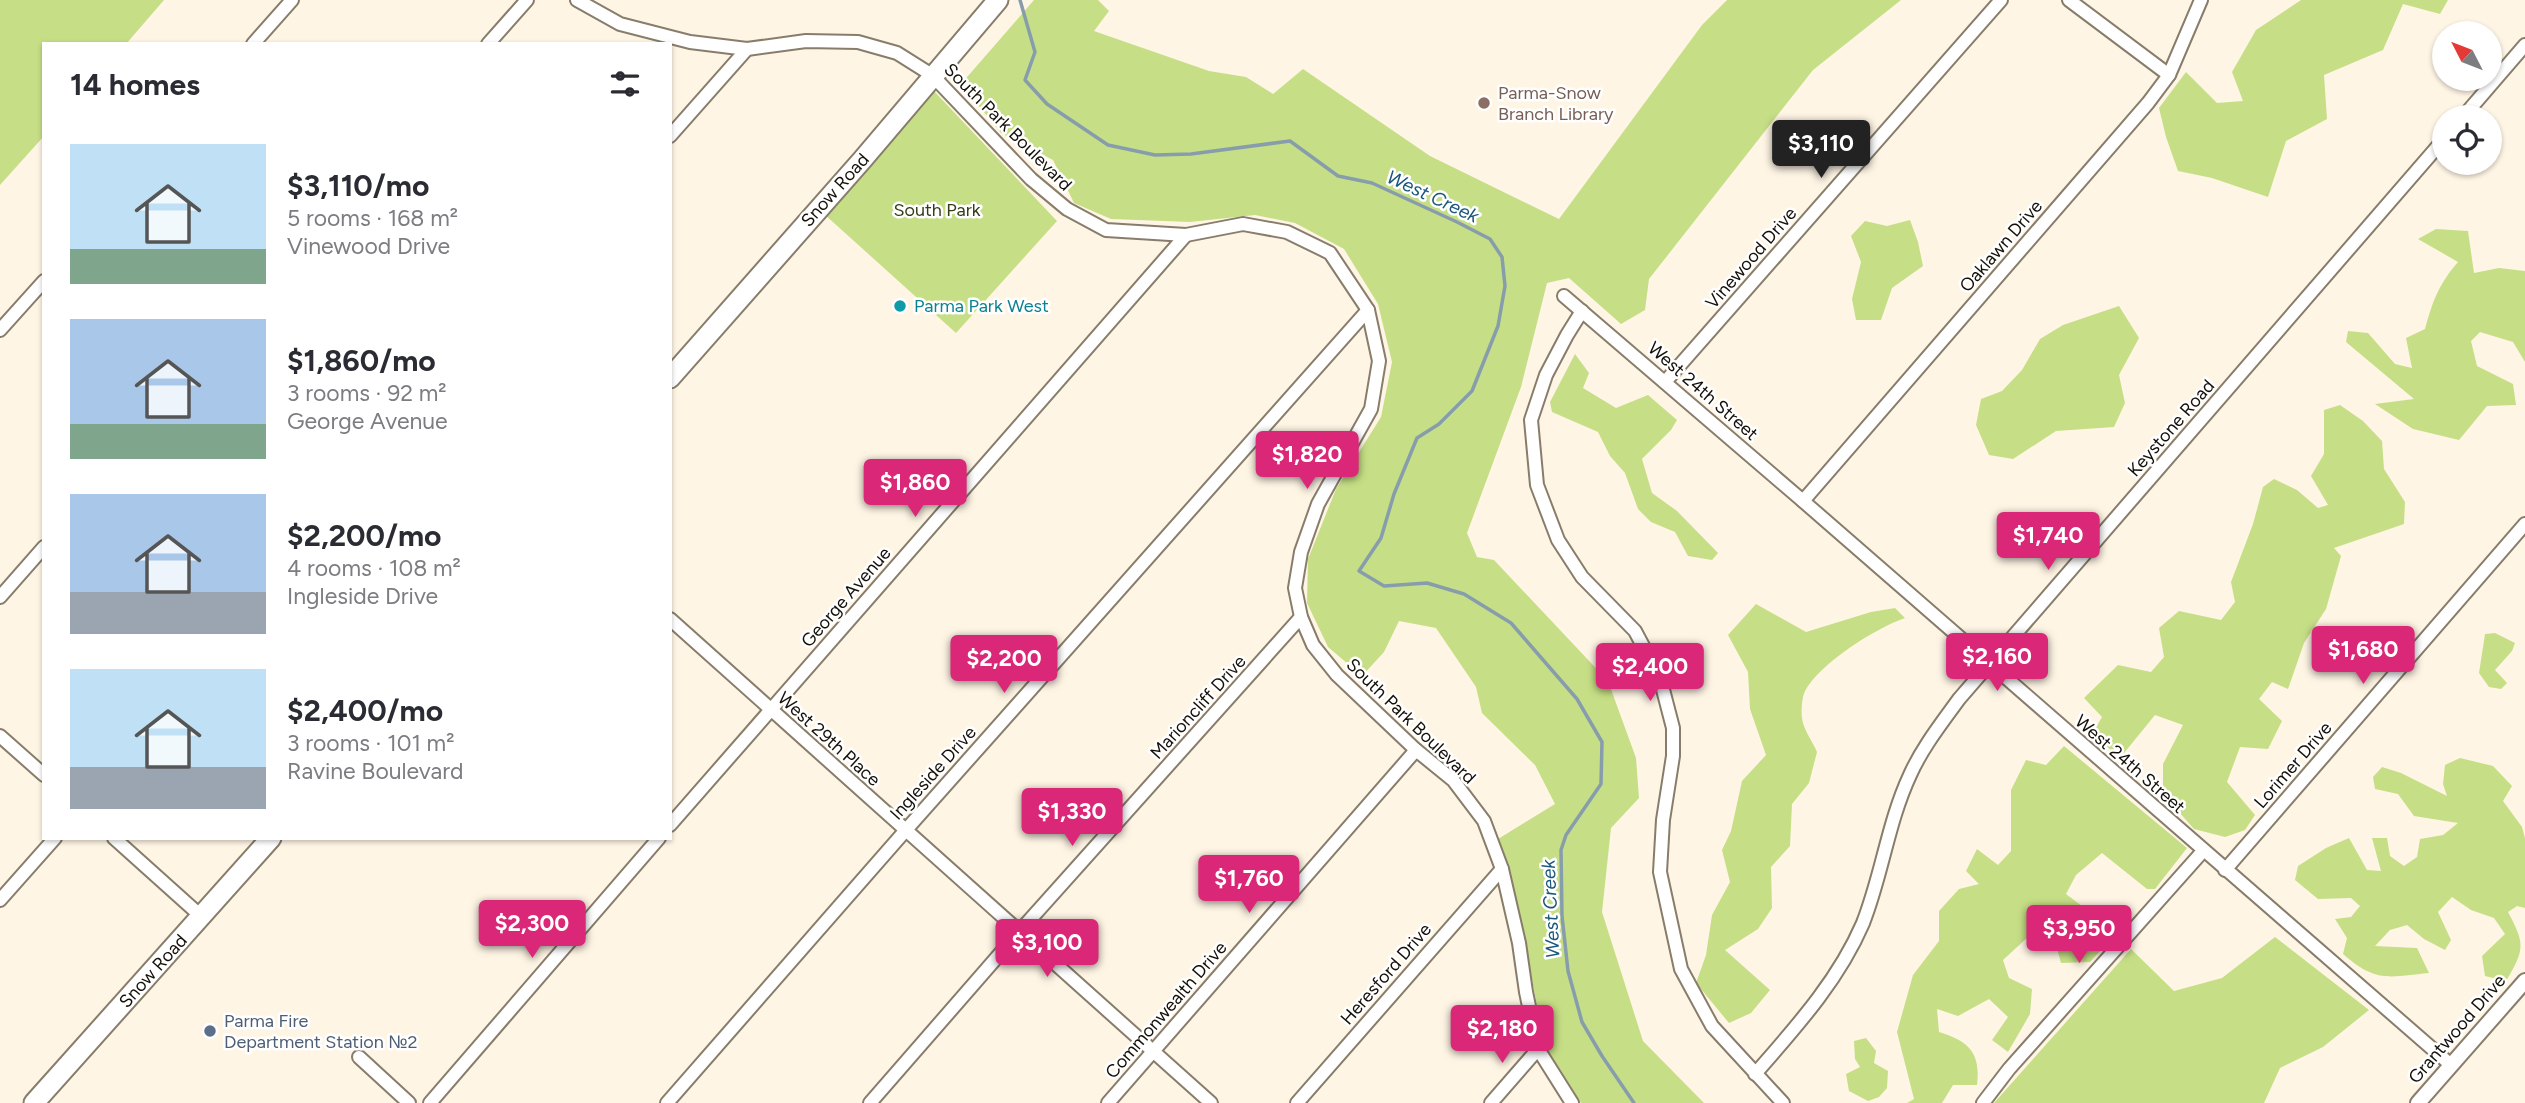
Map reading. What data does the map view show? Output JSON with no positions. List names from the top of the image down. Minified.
{"streets":{"main road":["Snow Road"],"street":["South Park Boulevard","Oaklawn Drive","Vinewood Drive","West 24th Street","Keystone Road","George Avenue","Marioncliff Drive","West 29th Place","Lorimer Drive","Ingleside Drive","Heresford Drive","Commonwealth Drive","Grantwood Drive"]},"crossings":[["South Park Boulevard","Snow Road"],["South Park Boulevard","George Avenue"],["South Park Boulevard","Marioncliff Drive"],["South Park Boulevard","Ingleside Drive"],["South Park Boulevard","Heresford Drive"],["South Park Boulevard","Commonwealth Drive"],["Oaklawn Drive","West 24th Street"],["Vinewood Drive","West 24th Street"],["West 24th Street","Keystone Road"],["West 24th Street","Lorimer Drive"],["West 24th Street","Grantwood Drive"],["George Avenue","West 29th Place"],["Marioncliff Drive","West 29th Place"],["West 29th Place","Ingleside Drive"],["West 29th Place","Commonwealth Drive"]],"water":["West Creek"],"parks":["South Park"],"places":["Parma-Snow Branch Library","Parma Park West","Parma Fire Department Station №2"],"north":"top left","page":{"heading":"14 homes","price":["$3,110","$1,820","$1,860","$1,740","$1,680","$2,160","$2,200","$2,400","$1,330","$1,760","$2,300","$3,950","$3,100","$2,180"],"list":[{"name":"$3,110/mo","note":"5 rooms · 168 m² · Vinewood Drive"},{"name":"$1,860/mo","note":"3 rooms · 92 m² · George Avenue"},{"name":"$2,200/mo","note":"4 rooms · 108 m² · Ingleside Drive"},{"name":"$2,400/mo","note":"3 rooms · 101 m² · Ravine Boulevard"}]}}
